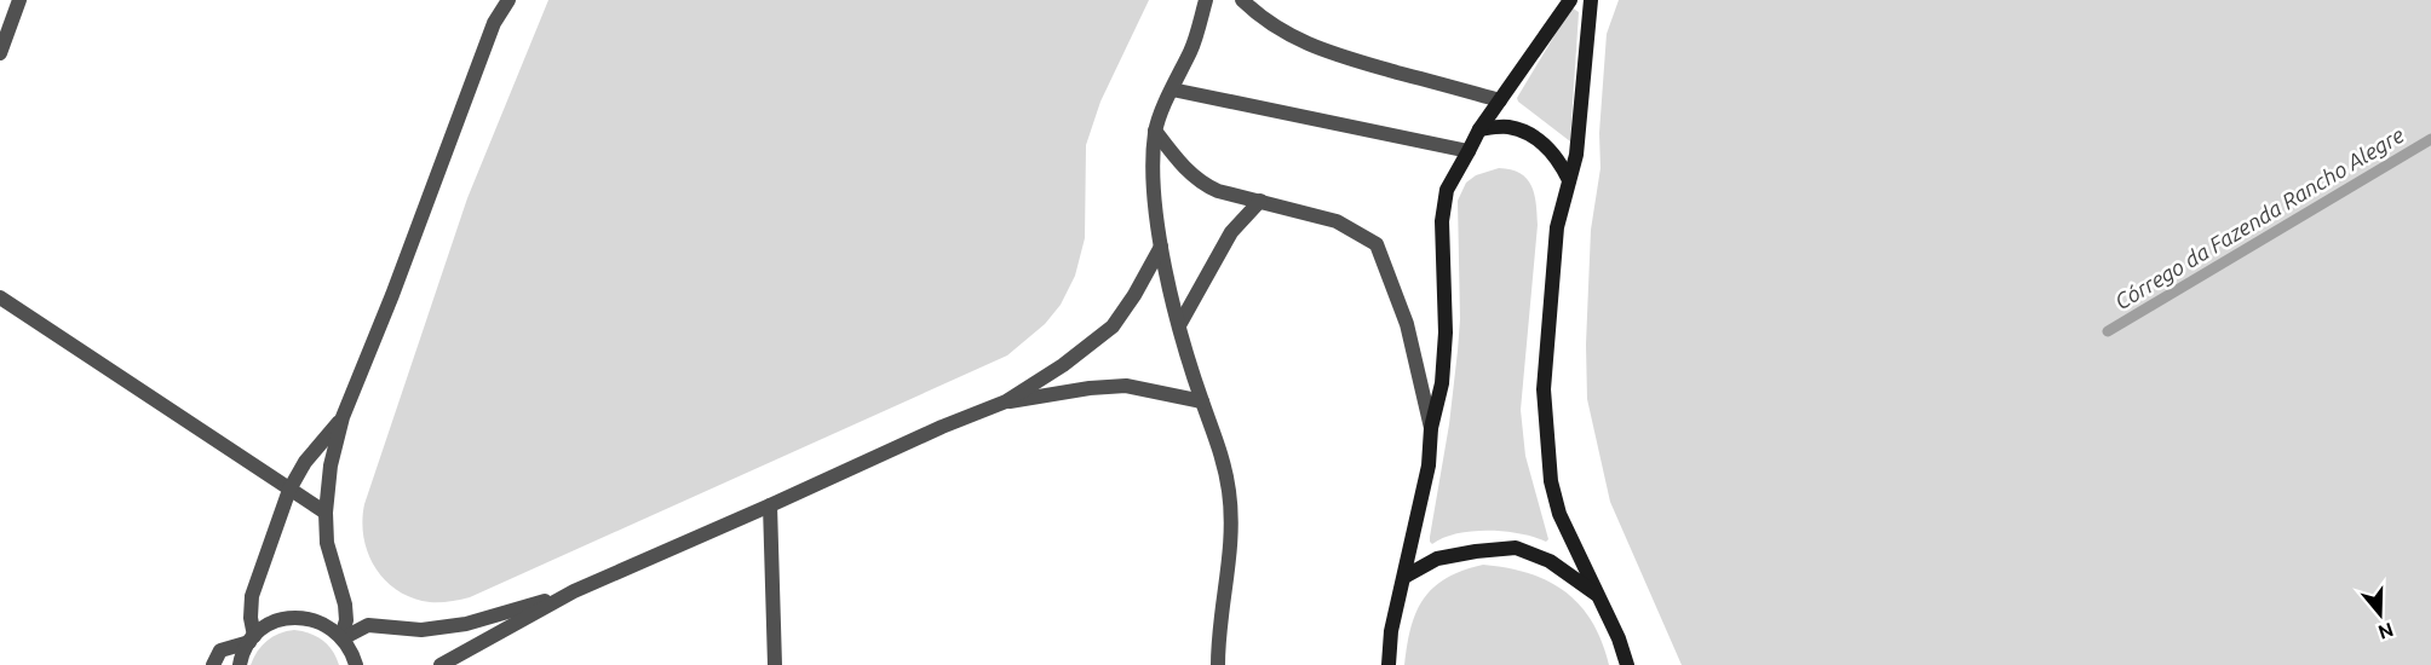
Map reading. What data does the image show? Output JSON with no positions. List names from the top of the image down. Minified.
{"water":["Córrego da Fazenda Rancho Alegre"],"north":"bottom"}
